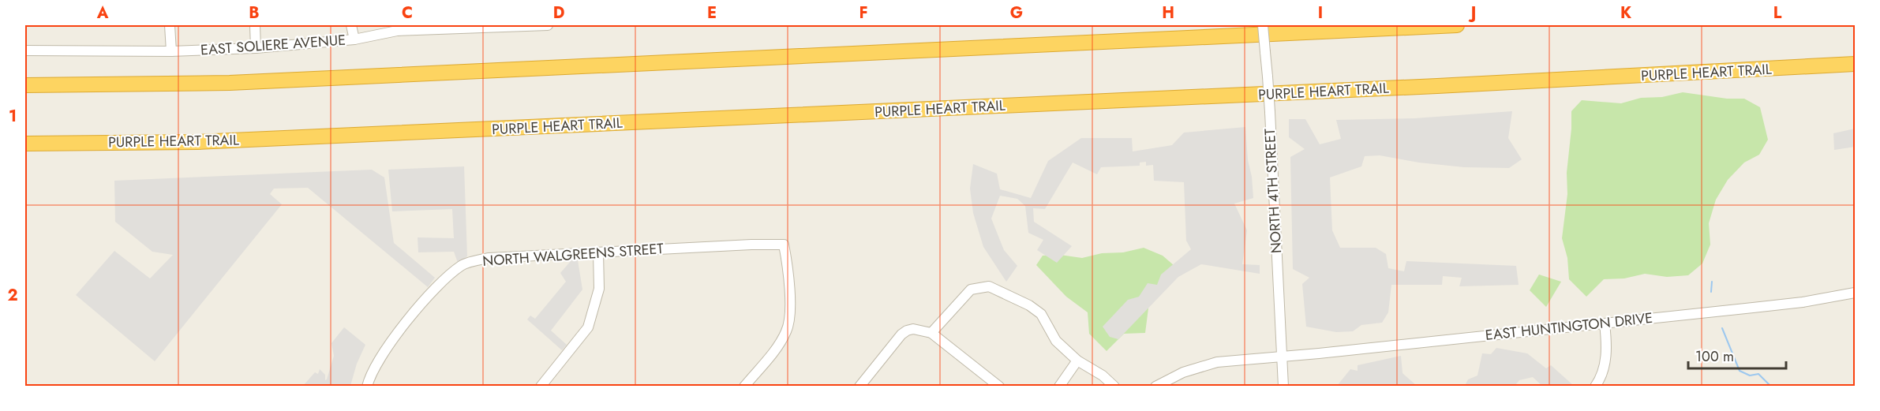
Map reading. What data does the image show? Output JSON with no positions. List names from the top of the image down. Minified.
{"streets":{"highway":["PURPLE HEART TRAIL"],"street":["EAST SOLIERE AVENUE","NORTH 4TH STREET","NORTH WALGREENS STREET","EAST HUNTINGTON DRIVE"]},"crossings":[["NORTH 4TH STREET","EAST HUNTINGTON DRIVE"]],"scale_bar":"100 m","grid":{"columns":["A","B","C","D","E","F","G","H","I","J","K","L"],"rows":["1","2"]}}
